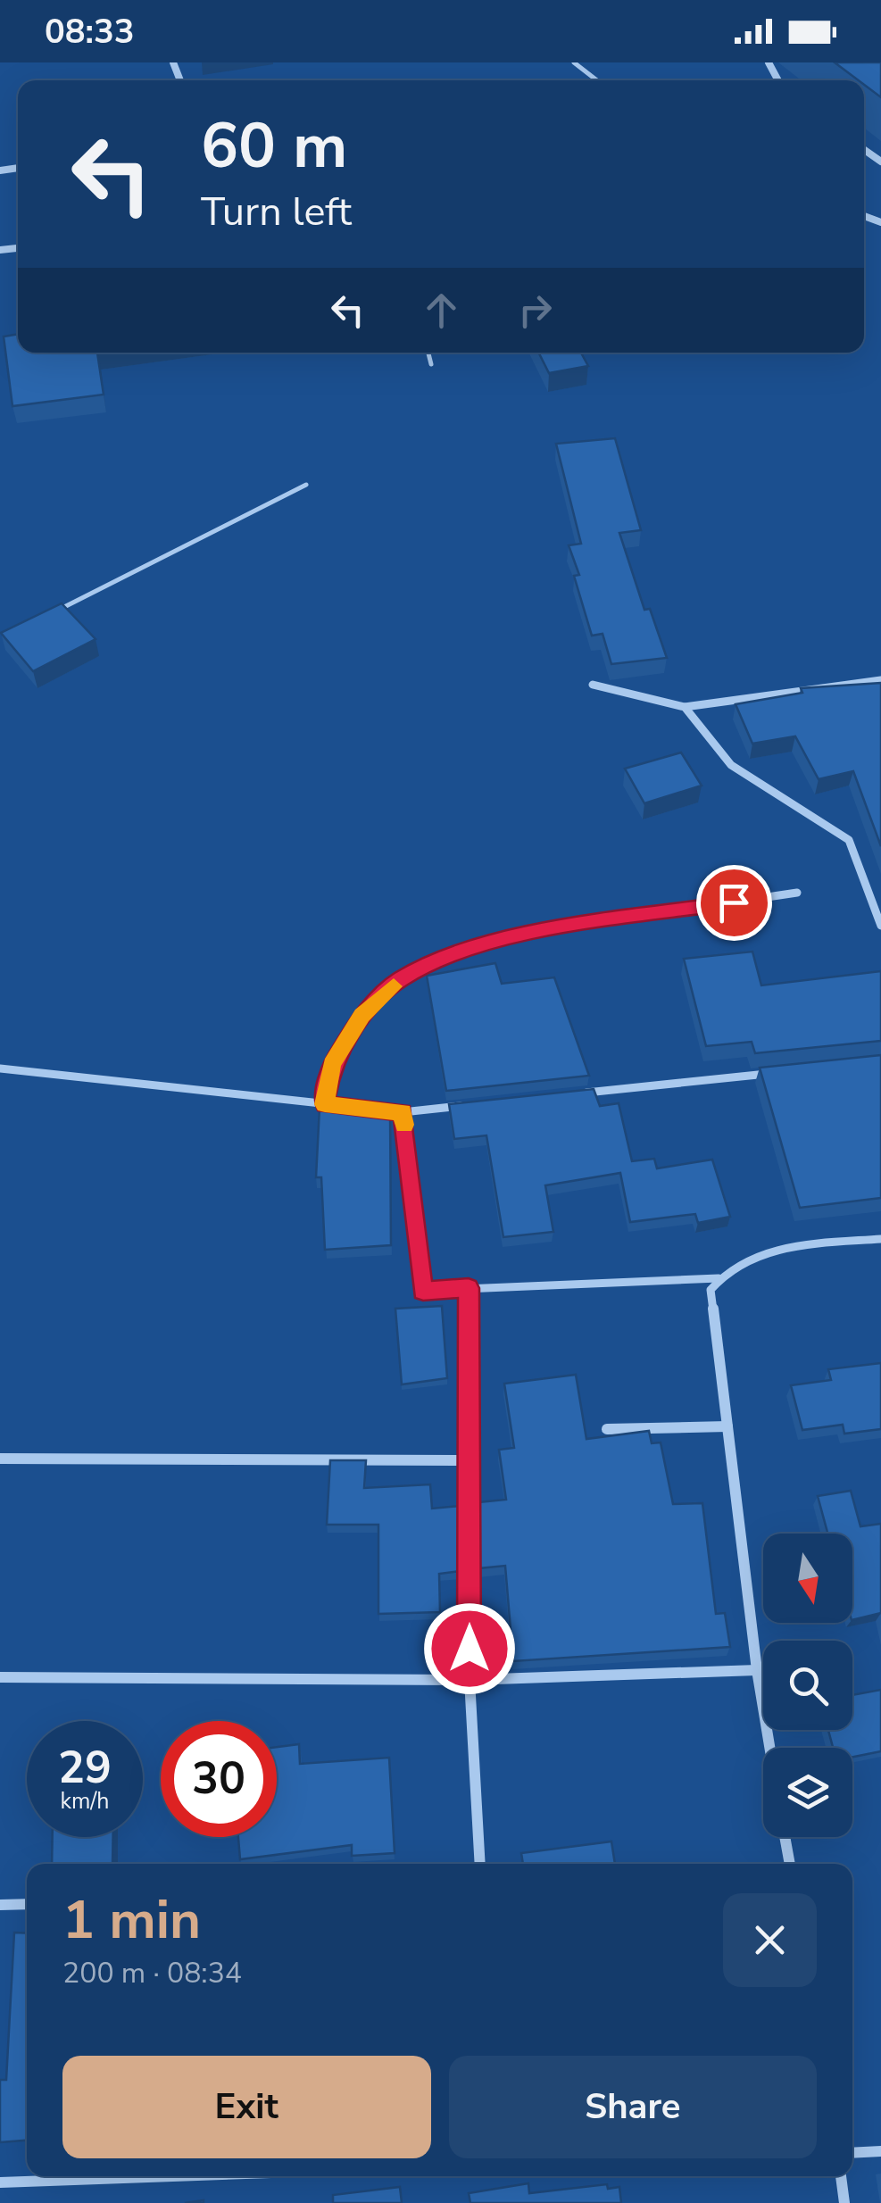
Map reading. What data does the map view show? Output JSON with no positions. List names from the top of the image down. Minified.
{"north":"bottom","page":{"status":"08:33","turn":["60 m","Turn left"],"speed":"29 km/h","limit":"30","heading":["1 min","200 m · 08:34"],"buttons":["Exit","Share"]}}
